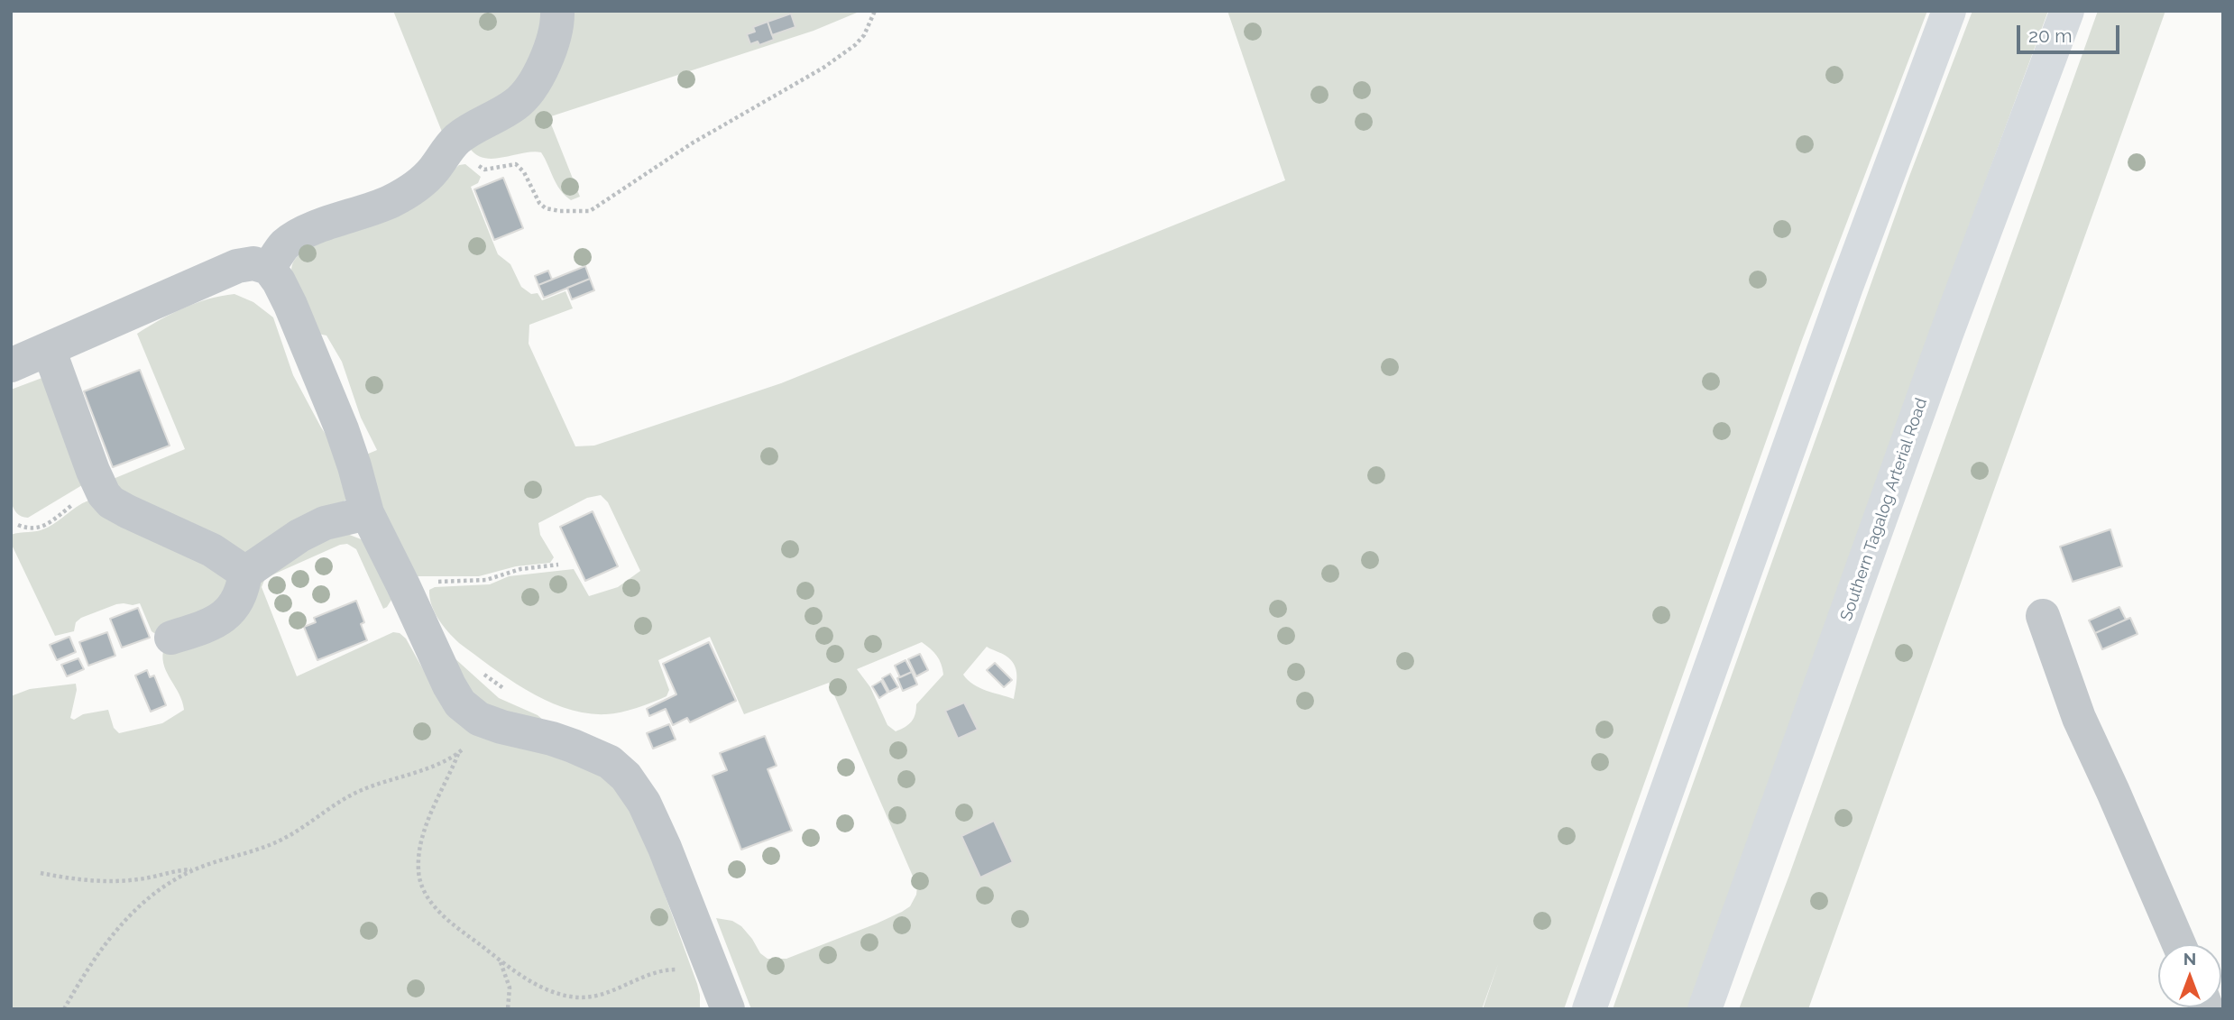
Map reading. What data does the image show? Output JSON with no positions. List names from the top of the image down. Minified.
{"streets":{"highway":["Southern Tagalog Arterial Road"]},"scale_bar":"20 m","north":"top"}
